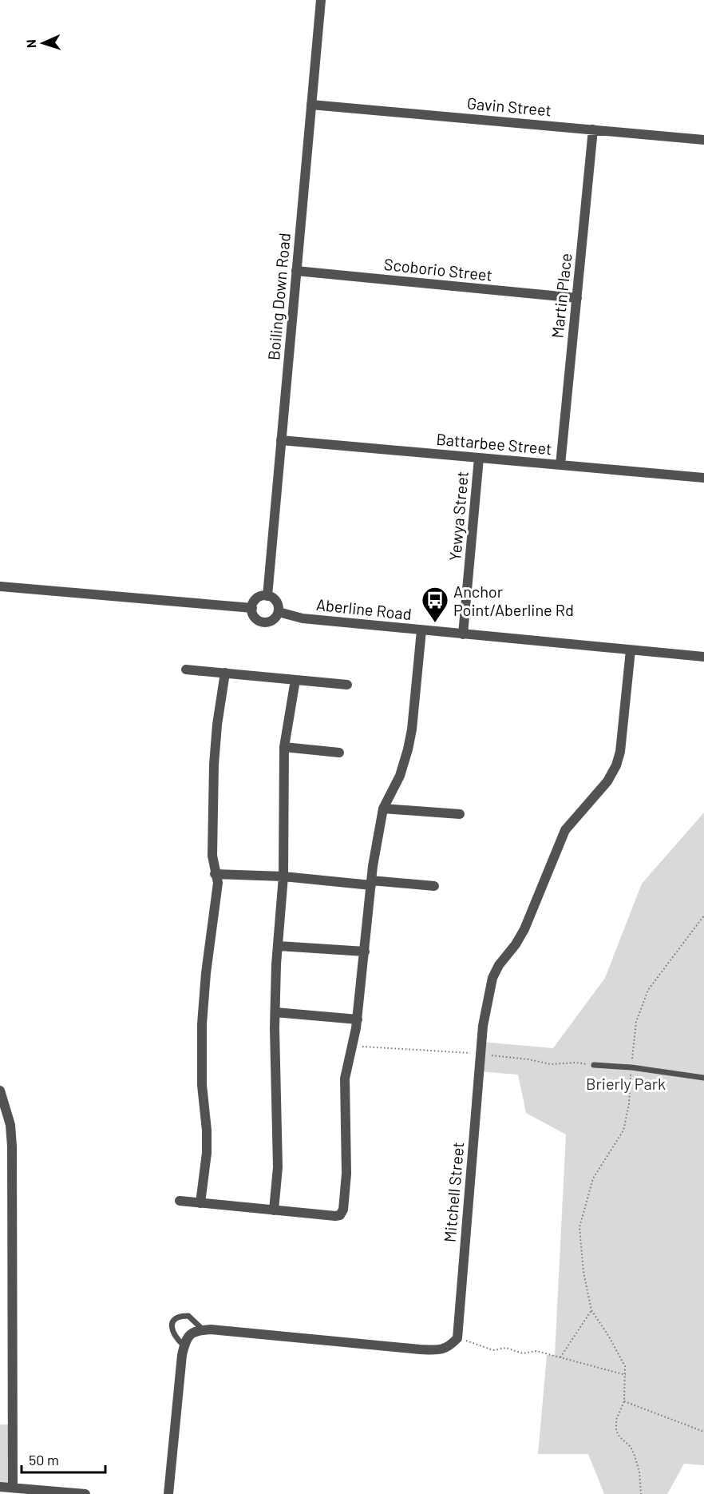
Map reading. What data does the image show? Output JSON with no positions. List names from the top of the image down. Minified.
{"streets":{"street":["Gavin Street","Scoborio Street","Martin Place","Boiling Down Road","Battarbee Street","Yewya Street","Aberline Road","Mitchell Street"]},"crossings":[["Gavin Street","Martin Place"],["Gavin Street","Boiling Down Road"],["Scoborio Street","Martin Place"],["Scoborio Street","Boiling Down Road"],["Martin Place","Battarbee Street"],["Boiling Down Road","Battarbee Street"],["Boiling Down Road","Aberline Road"],["Battarbee Street","Yewya Street"],["Yewya Street","Aberline Road"],["Aberline Road","Mitchell Street"]],"parks":["Brierly Park"],"places":{"bus stop":["Anchor Point/Aberline Rd"]},"scale_bar":"50 m","north":"left"}
